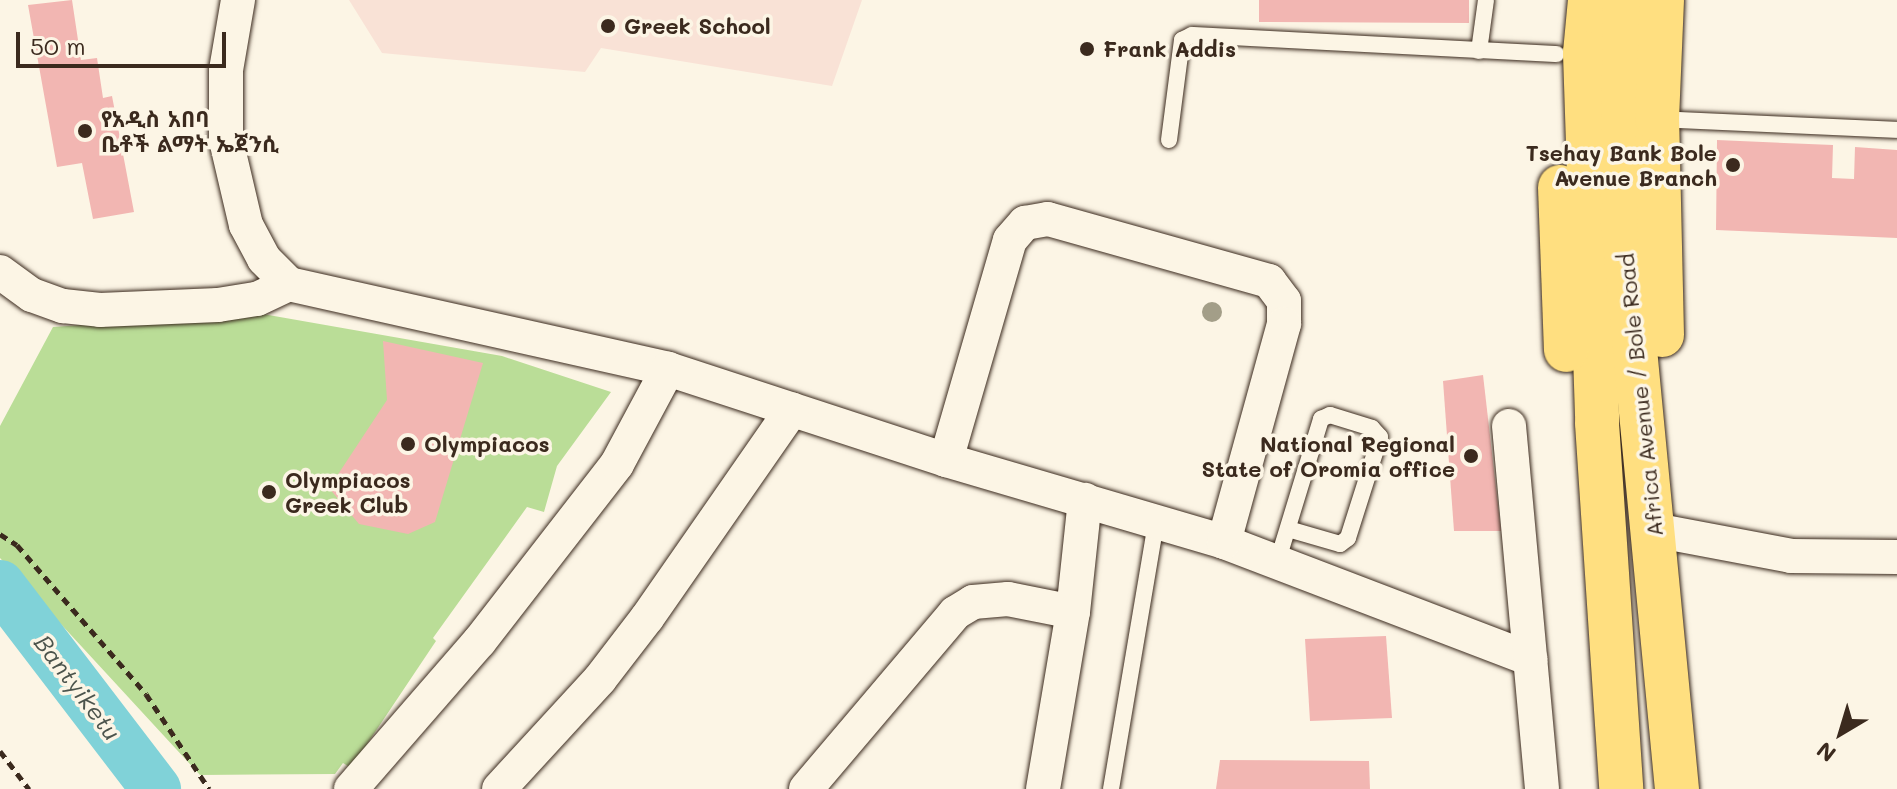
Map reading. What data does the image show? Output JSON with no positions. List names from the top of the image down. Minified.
{"streets":{"main road":["Africa Avenue / Bole Road"]},"water":["Bantyiketu"],"places":["Greek School","Frank Addis","የአዲስ አበባ ቤቶች ልማት ኤጀንሲ","Tsehay Bank Bole Avenue Branch","Olympiacos","National Regional State of Oromia office","Olympiacos Greek Club"],"scale_bar":"50 m","north":"bottom left"}
